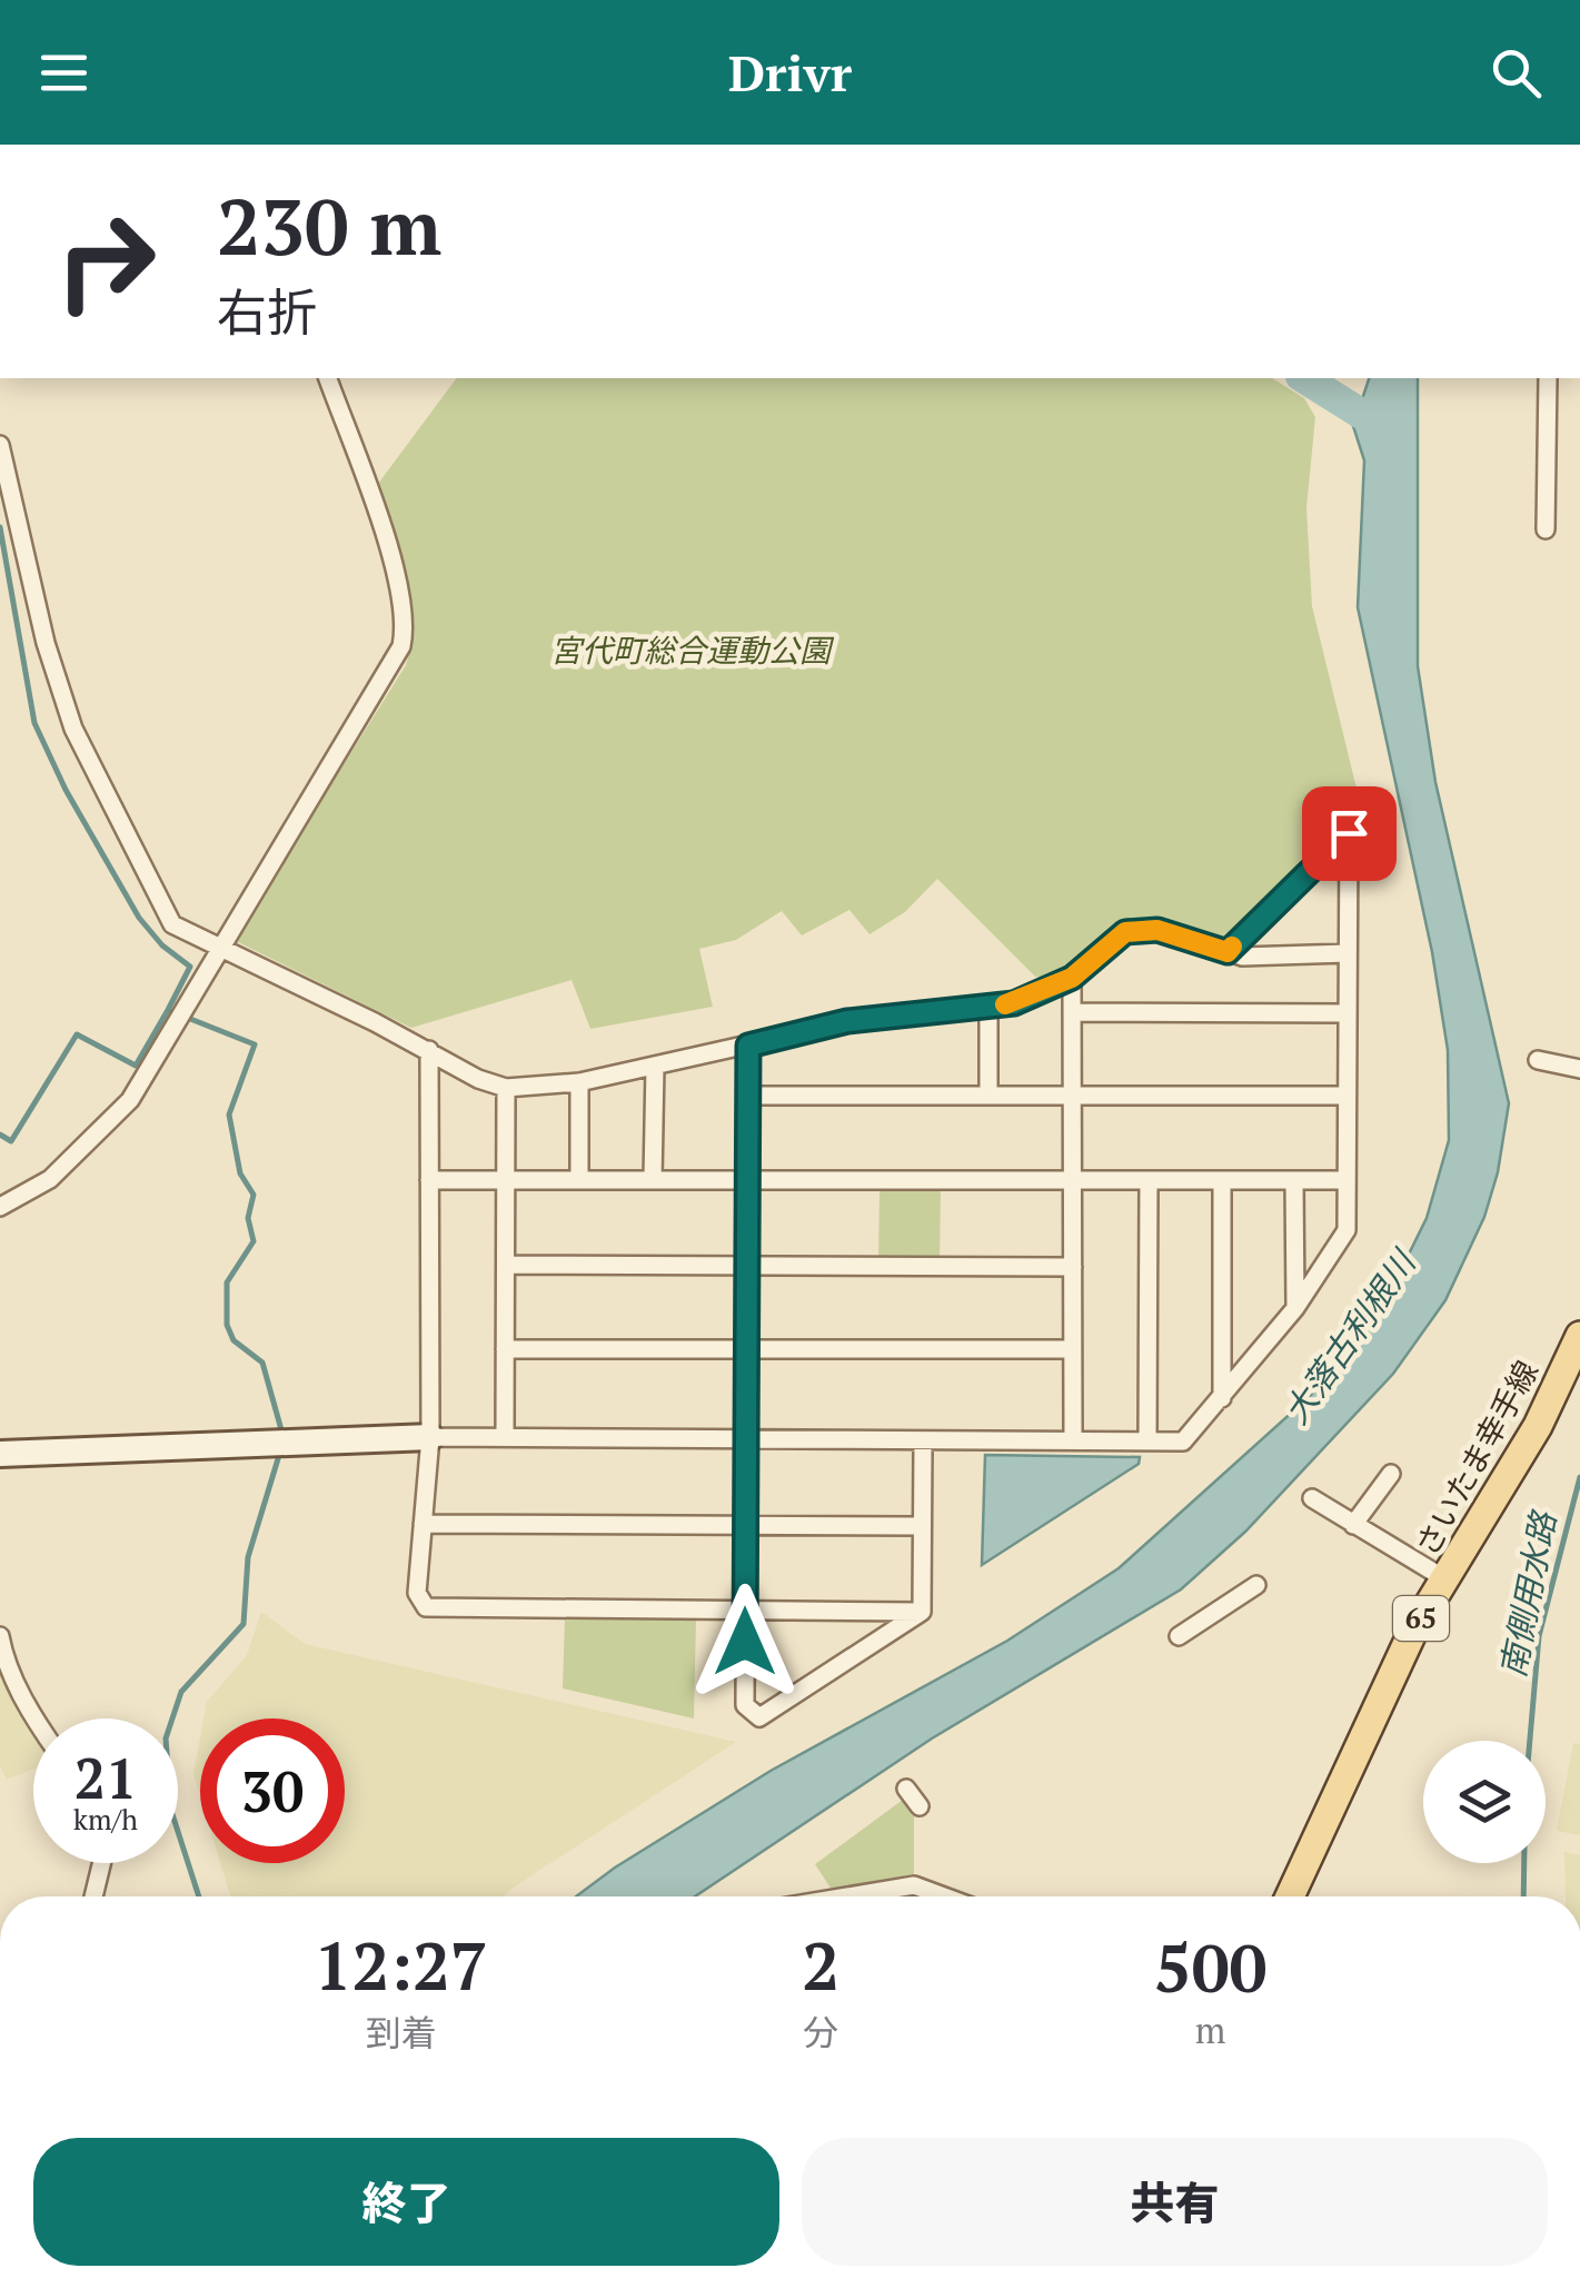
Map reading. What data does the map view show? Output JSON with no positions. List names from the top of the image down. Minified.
{"streets":{"main road":["さいたま幸手線","65"]},"water":["大落古利根川","南側用水路"],"parks":["宮代町総合運動公園"],"page":{"header":"Drivr","turn":["230 m","右折"],"speed":"21 km/h","limit":"30","eta":["12:27","到着","2","分","500","m"],"buttons":["終了","共有"]}}
